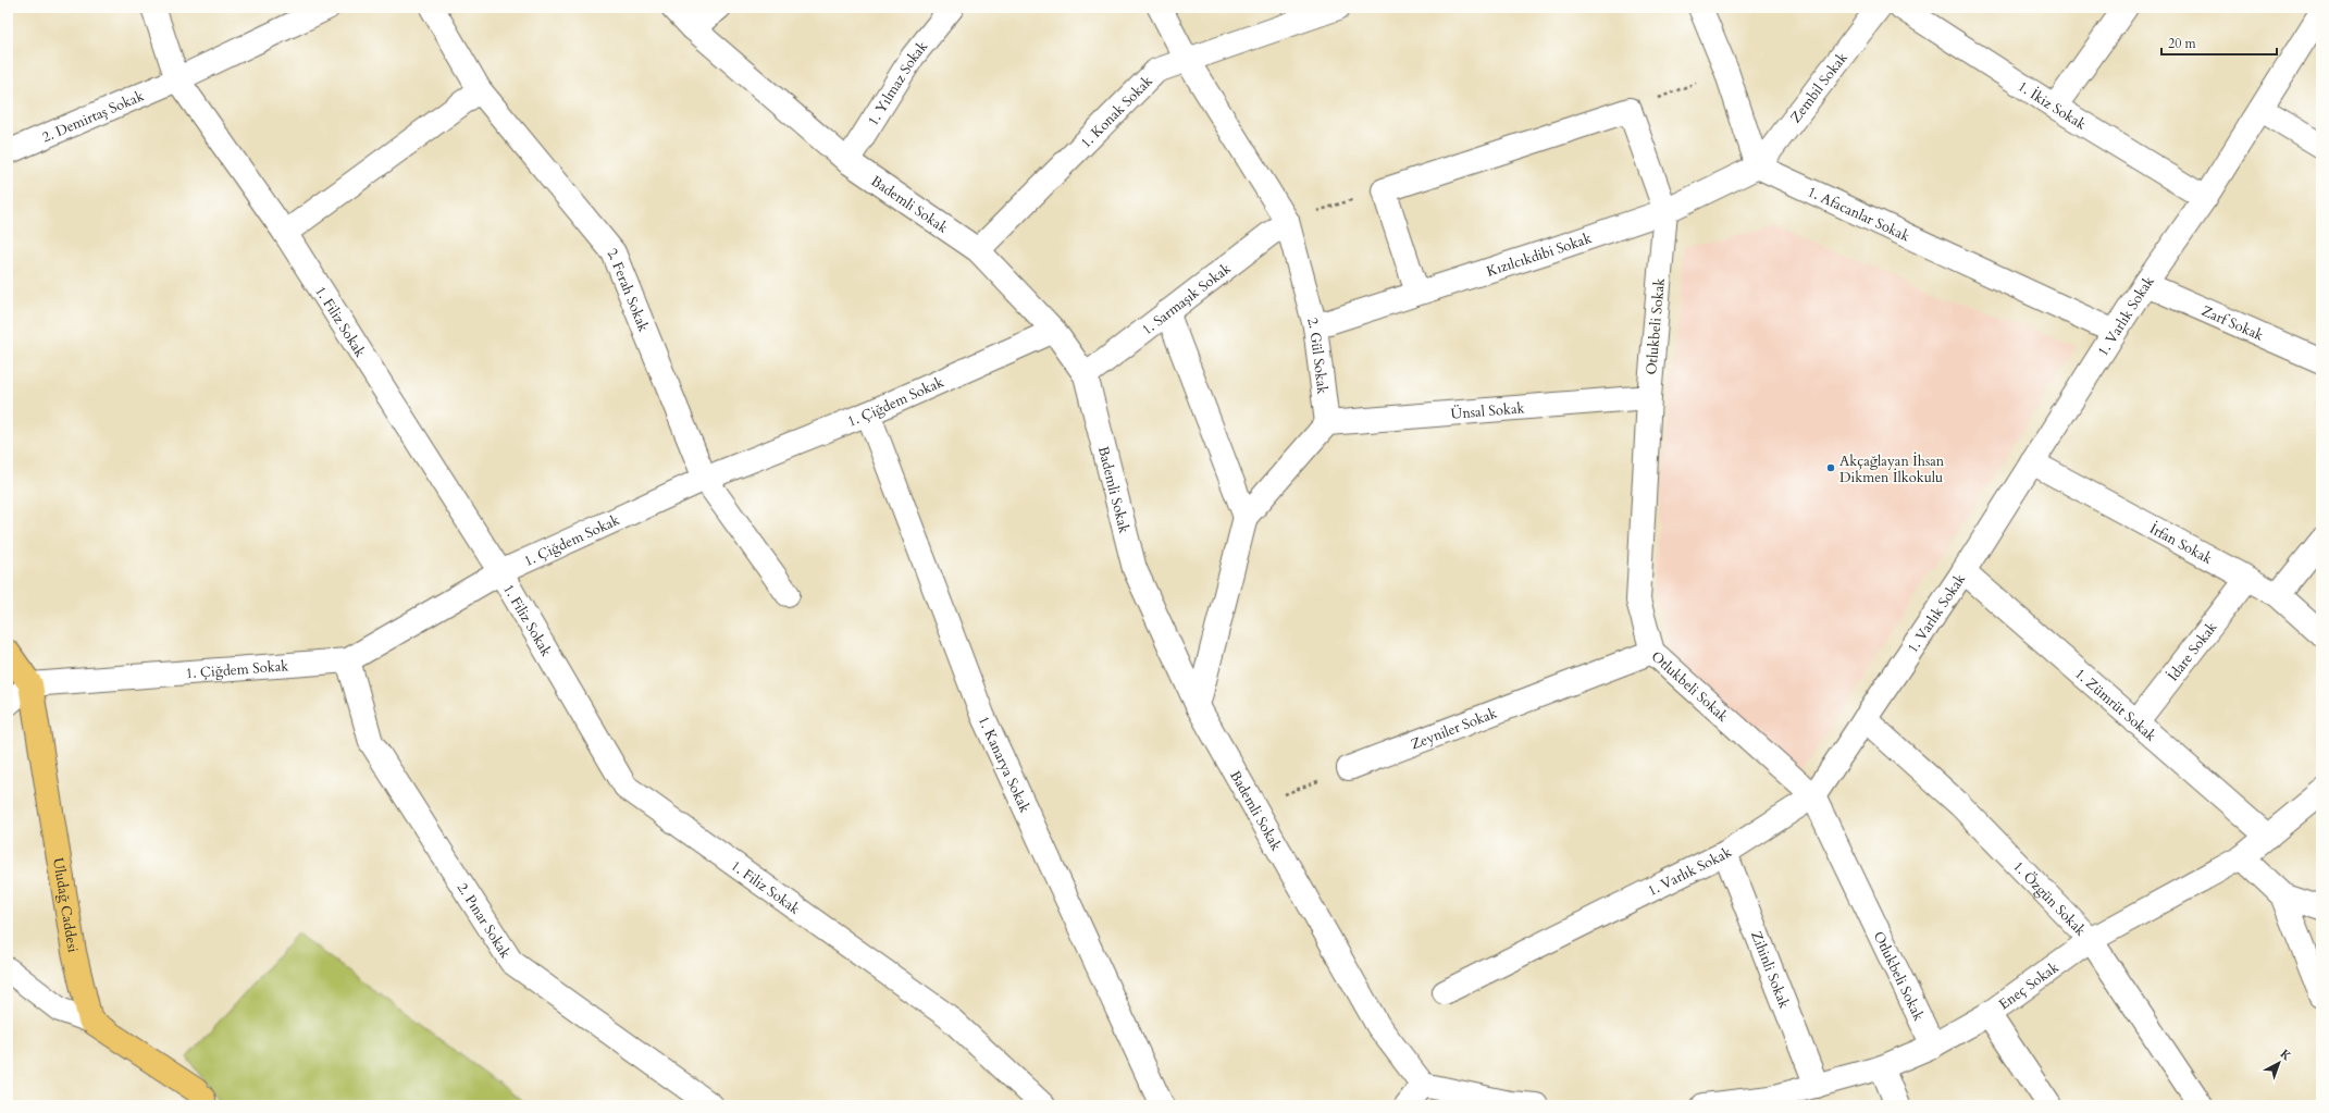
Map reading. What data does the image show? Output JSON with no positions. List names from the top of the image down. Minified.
{"streets":{"main road":["Uludağ Caddesi"],"street":["1. Yılmaz Sokak","Zembil Sokak","1. İkiz Sokak","1. Konak Sokak","2. Demirtaş Sokak","Bademli Sokak","1. Afacanlar Sokak","Kızılcıkdibi Sokak","2. Ferah Sokak","1. Sarmaşık Sokak","1. Varlık Sokak","1. Filiz Sokak","Zarf Sokak","Otlukbeli Sokak","2. Gül Sokak","1. Çiğdem Sokak","Ünsal Sokak","İrfan Sokak","İdare Sokak","1. Zümrüt Sokak","Zeyniler Sokak","1. Kanarya Sokak","1. Özgün Sokak","2. Pınar Sokak","Zihinli Sokak","Eneç Sokak"]},"crossings":[["1. Yılmaz Sokak","Bademli Sokak"],["Zembil Sokak","1. Afacanlar Sokak"],["Zembil Sokak","Kızılcıkdibi Sokak"],["1. İkiz Sokak","1. Varlık Sokak"],["1. Konak Sokak","Bademli Sokak"],["1. Konak Sokak","2. Gül Sokak"],["2. Demirtaş Sokak","1. Filiz Sokak"],["Bademli Sokak","1. Sarmaşık Sokak"],["Bademli Sokak","1. Çiğdem Sokak"],["1. Afacanlar Sokak","Kızılcıkdibi Sokak"],["1. Afacanlar Sokak","1. Varlık Sokak"],["Kızılcıkdibi Sokak","Otlukbeli Sokak"],["Kızılcıkdibi Sokak","2. Gül Sokak"],["2. Ferah Sokak","1. Çiğdem Sokak"],["1. Sarmaşık Sokak","2. Gül Sokak"],["1. Varlık Sokak","Zarf Sokak"],["1. Varlık Sokak","Otlukbeli Sokak"],["1. Varlık Sokak","İrfan Sokak"],["1. Varlık Sokak","1. Zümrüt Sokak"],["1. Varlık Sokak","1. Özgün Sokak"],["1. Varlık Sokak","Zihinli Sokak"],["1. Filiz Sokak","1. Çiğdem Sokak"],["Otlukbeli Sokak","Ünsal Sokak"],["Otlukbeli Sokak","Zeyniler Sokak"],["Otlukbeli Sokak","Eneç Sokak"],["2. Gül Sokak","Ünsal Sokak"],["1. Çiğdem Sokak","1. Kanarya Sokak"],["1. Çiğdem Sokak","Uludağ Caddesi"],["1. Çiğdem Sokak","2. Pınar Sokak"],["İrfan Sokak","İdare Sokak"],["İdare Sokak","1. Zümrüt Sokak"],["1. Zümrüt Sokak","Eneç Sokak"],["1. Özgün Sokak","Eneç Sokak"],["Zihinli Sokak","Eneç Sokak"]],"places":["Akçağlayan İhsan Dikmen İlkokulu"],"scale_bar":"20 m","north":"top right"}
